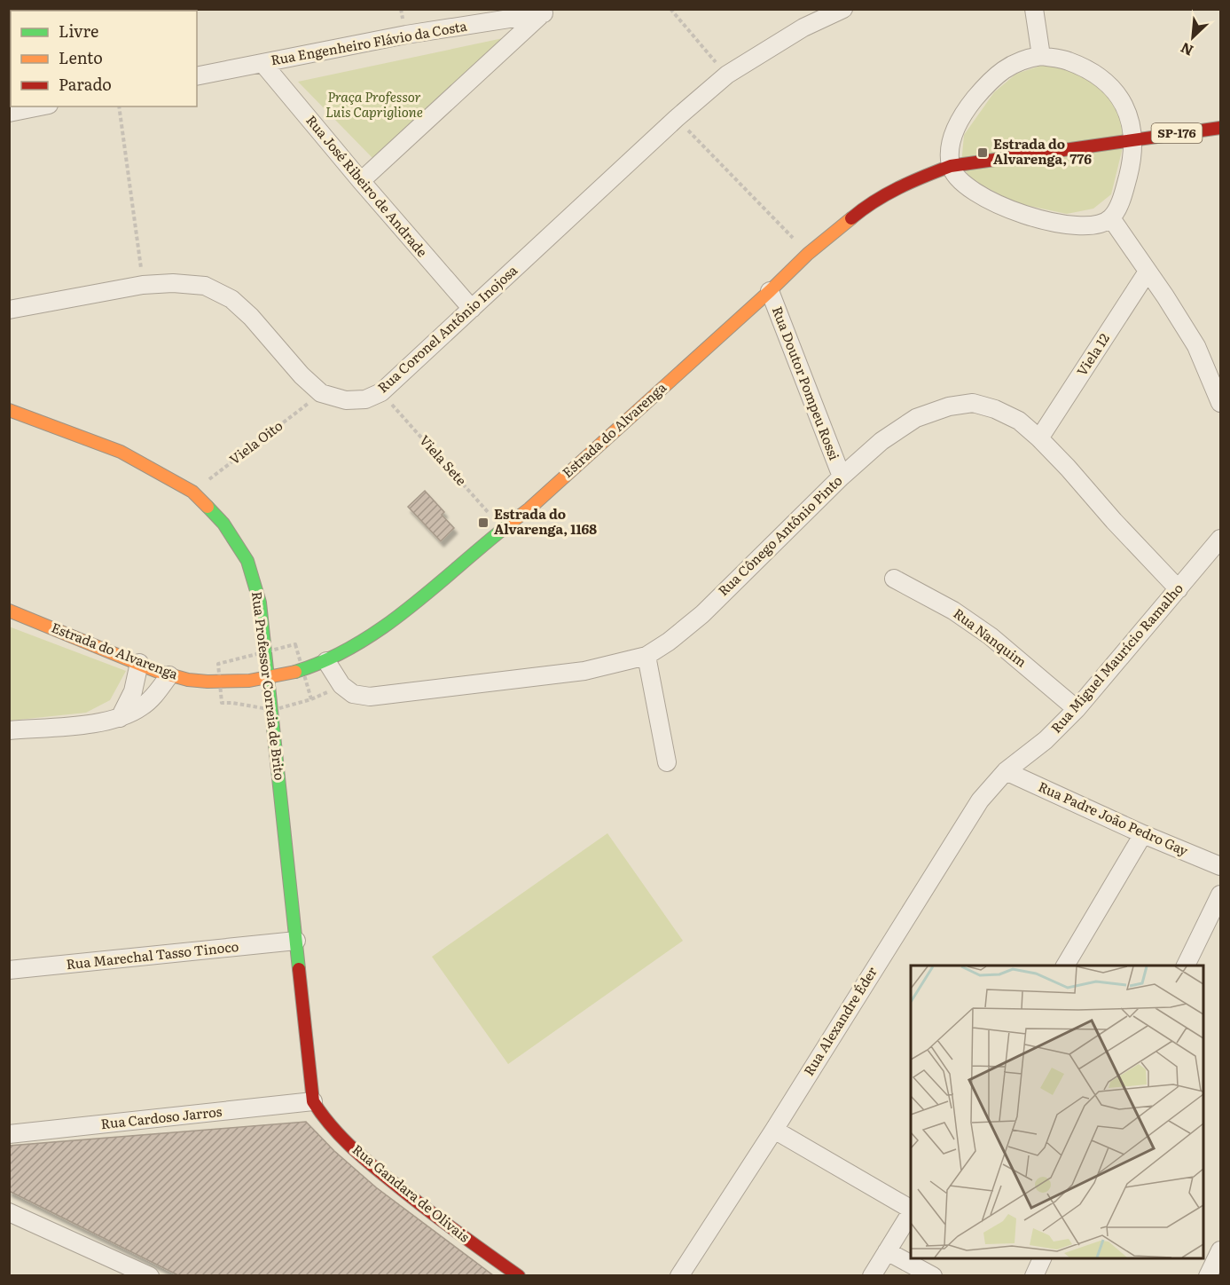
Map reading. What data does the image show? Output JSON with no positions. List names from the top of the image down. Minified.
{"streets":{"main road":["SP-176","Estrada do Alvarenga","Rua Professor Correia de Brito","Rua Gandara de Olivais"],"street":["Rua Engenheiro Flávio da Costa","Rua José Ribeiro de Andrade","Rua Coronel Antônio Inojosa","Viela 12","Rua Doutor Pompeu Rossi","Rua Cônego Antônio Pinto","Rua Nanquim","Rua Miguel Maurício Ramalho","Rua Padre João Pedro Gay","Rua Marechal Tasso Tinoco","Rua Alexandre Éder","Rua Cardoso Jarros"],"path":["Viela Oito","Viela Sete"]},"crossings":[["Rua Engenheiro Flávio da Costa","Rua José Ribeiro de Andrade"],["Rua José Ribeiro de Andrade","Rua Coronel Antônio Inojosa"],["Rua Coronel Antônio Inojosa","Viela Oito"],["Rua Coronel Antônio Inojosa","Viela Sete"],["Viela 12","Rua Cônego Antônio Pinto"],["Rua Doutor Pompeu Rossi","Estrada do Alvarenga"],["Rua Doutor Pompeu Rossi","Rua Cônego Antônio Pinto"],["Estrada do Alvarenga","Viela Sete"],["Estrada do Alvarenga","Rua Cônego Antônio Pinto"],["Estrada do Alvarenga","Rua Professor Correia de Brito"],["Viela Oito","Rua Professor Correia de Brito"],["Rua Cônego Antônio Pinto","Rua Miguel Maurício Ramalho"],["Rua Nanquim","Rua Miguel Maurício Ramalho"],["Rua Miguel Maurício Ramalho","Rua Padre João Pedro Gay"],["Rua Miguel Maurício Ramalho","Rua Alexandre Éder"],["Rua Professor Correia de Brito","Rua Marechal Tasso Tinoco"],["Rua Professor Correia de Brito","Rua Cardoso Jarros"],["Rua Professor Correia de Brito","Rua Gandara de Olivais"],["Rua Padre João Pedro Gay","Rua Alexandre Éder"],["Rua Cardoso Jarros","Rua Gandara de Olivais"]],"parks":["Praça Professor Luis Capriglione"],"places":{"transit":["Estrada do Alvarenga, 776","Estrada do Alvarenga, 1168"]},"legend":["Livre","Lento","Parado"],"north":"bottom left"}
